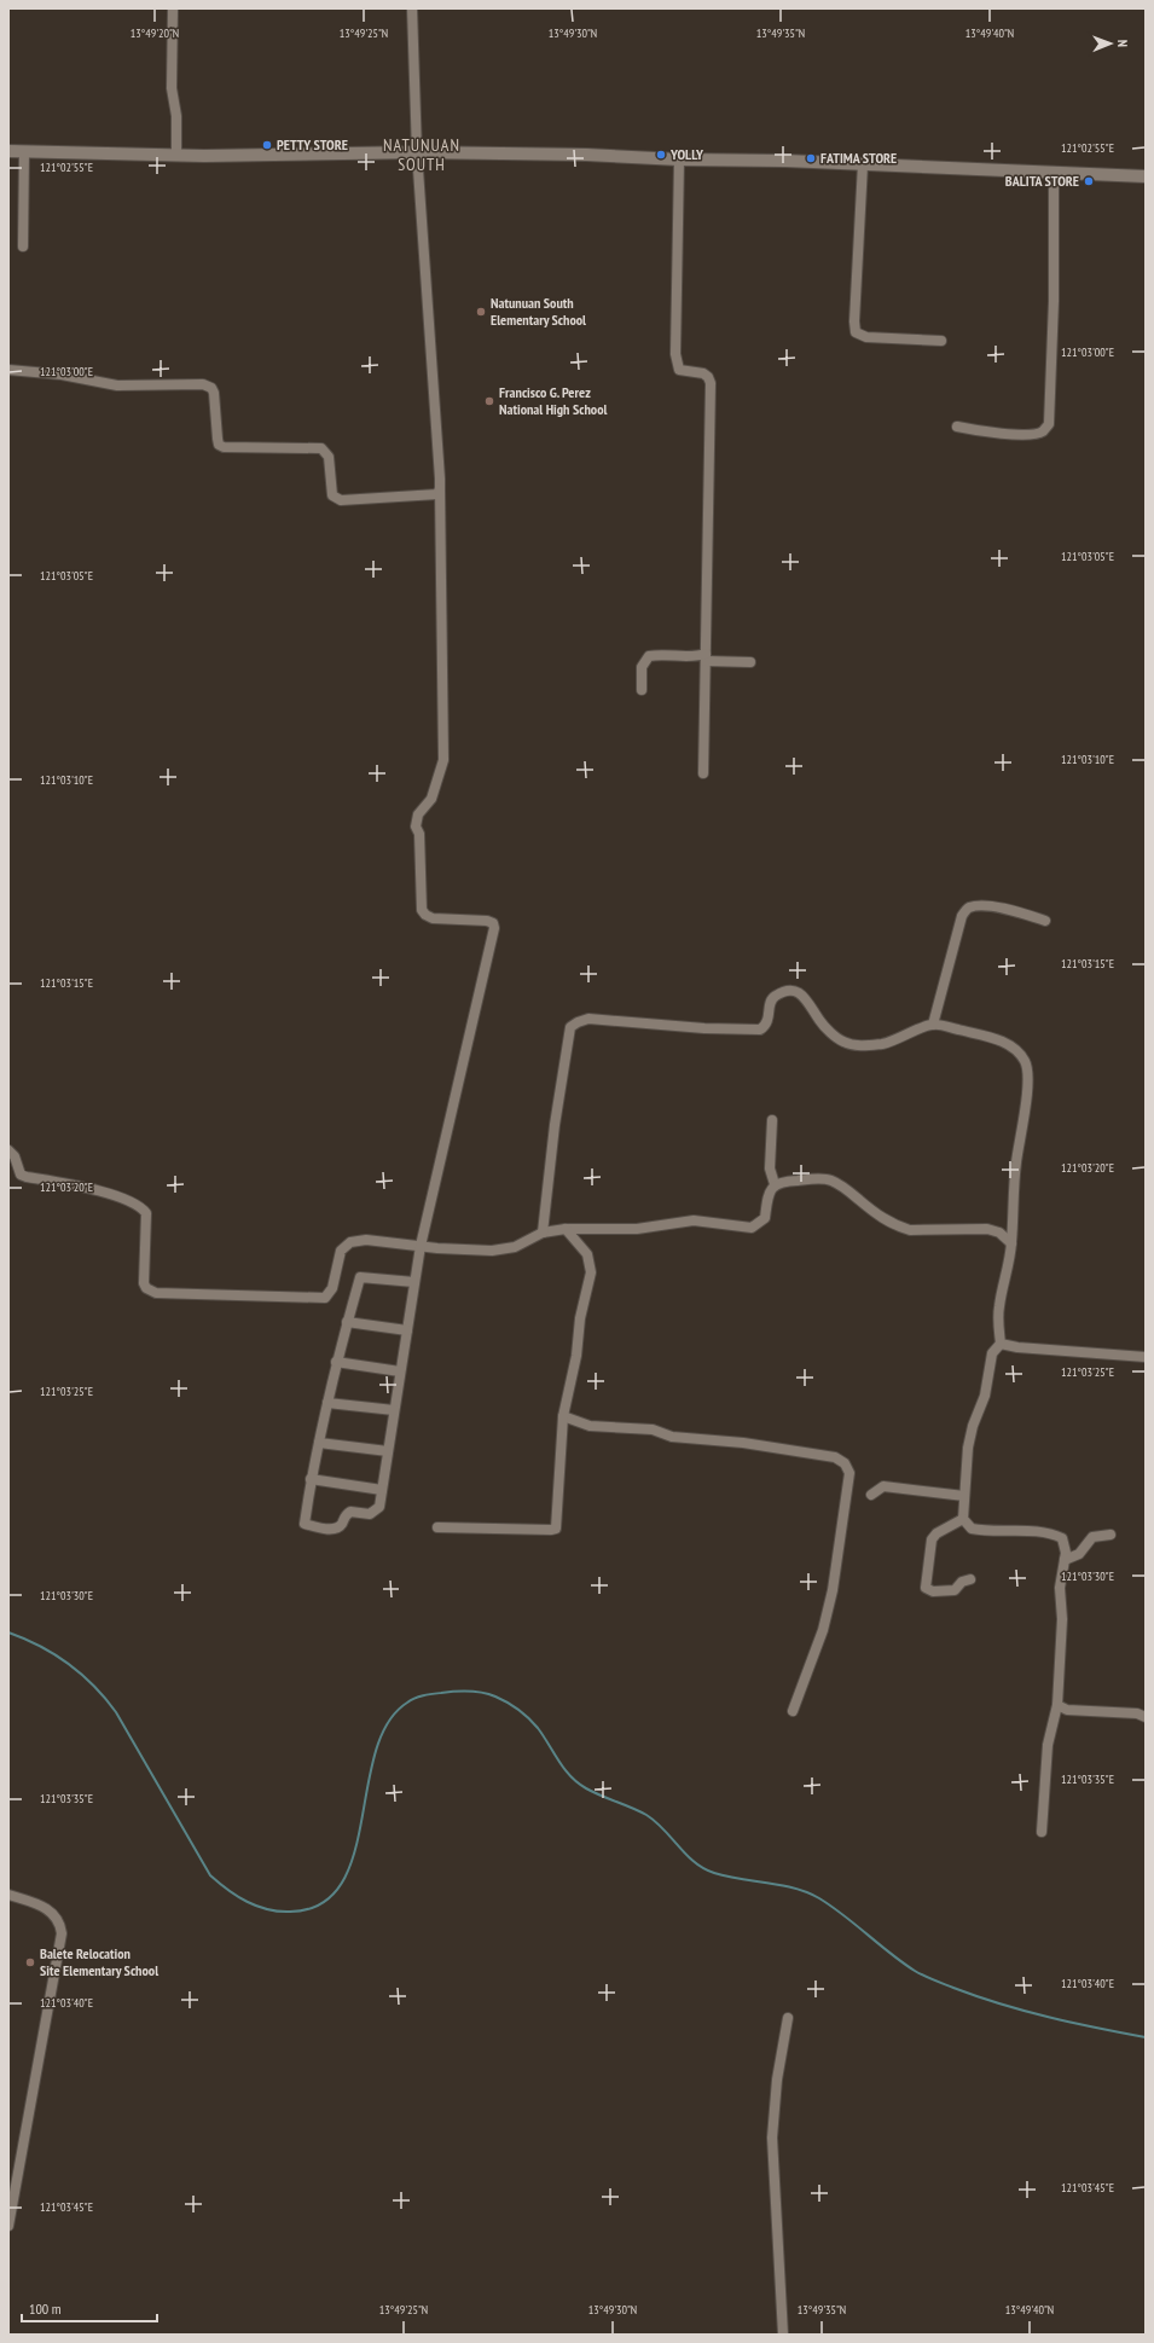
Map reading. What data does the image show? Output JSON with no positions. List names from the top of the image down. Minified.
{"districts":["NATUNUAN SOUTH"],"places":["PETTY STORE","YOLLY","FATIMA STORE","BALITA STORE","Natunuan South Elementary School","Francisco G. Perez National High School","Balete Relocation Site Elementary School"],"scale_bar":"100 m","north":"right","coordinates":["13°49'20\"N","13°49'25\"N","13°49'30\"N","13°49'35\"N","13°49'40\"N","121°02'55\"E","121°03'00\"E","121°03'05\"E","121°03'10\"E","121°03'15\"E","121°03'20\"E","121°03'25\"E","121°03'30\"E","121°03'35\"E","121°03'40\"E","121°03'45\"E"]}
